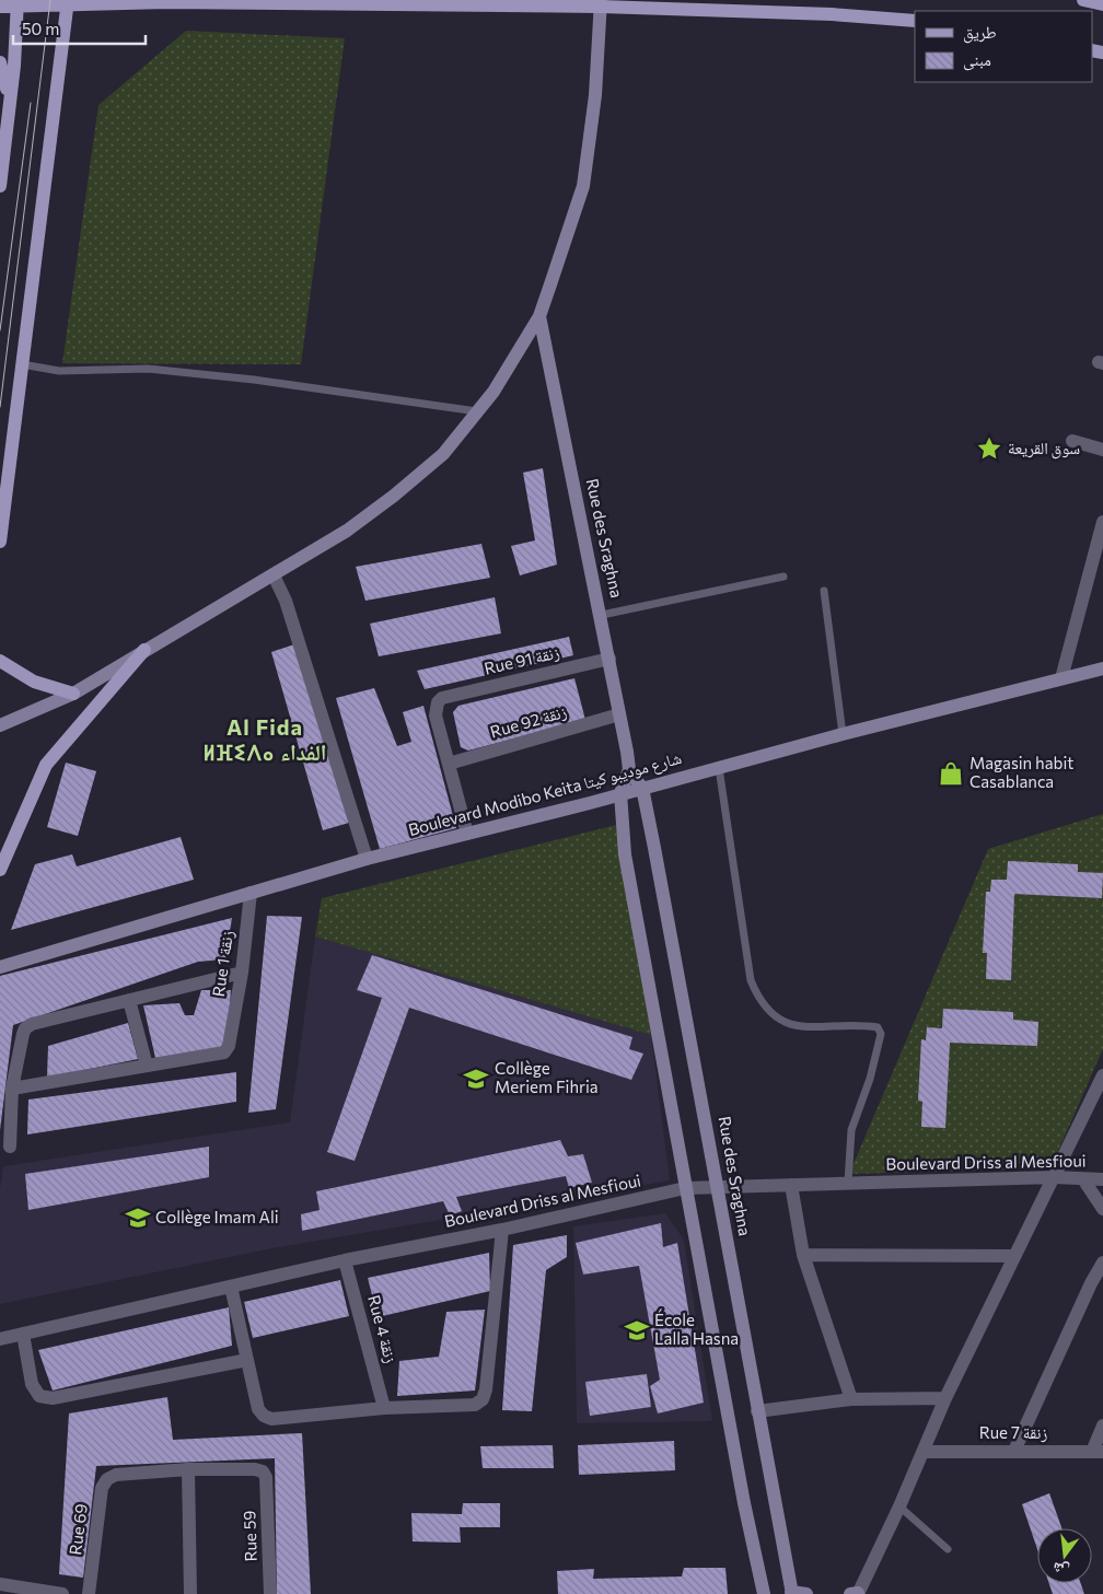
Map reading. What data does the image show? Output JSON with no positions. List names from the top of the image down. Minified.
{"streets":{"street":["Rue des Sraghna","Rue 91 زنقة","Rue 92 زنقة","Boulevard Modibo Keita شارع موديبو كيتا","Rue 1 زنقة","Boulevard Driss al Mesfioui","Rue 4 زنقة","Rue 7 زنقة","Rue 69","Rue 59"]},"crossings":[["Rue des Sraghna","Rue 91 زنقة"],["Rue des Sraghna","Rue 92 زنقة"],["Rue des Sraghna","Boulevard Modibo Keita شارع موديبو كيتا"],["Rue des Sraghna","Boulevard Driss al Mesfioui"],["Rue 91 زنقة","Rue 92 زنقة"],["Boulevard Modibo Keita شارع موديبو كيتا","Rue 1 زنقة"],["Boulevard Driss al Mesfioui","Rue 4 زنقة"],["Rue 69","Rue 59"]],"districts":["Al Fida ⵍⴼⵉⴷⴰ الفداء"],"places":{"place":["سوق القريعة"],"shop":["Magasin habit Casablanca"],"school or university":["Collège Meriem Fihria","Collège Imam Ali","École Lalla Hasna"]},"legend":["طريق","مبنى"],"scale_bar":"50 m","north":"bottom"}
